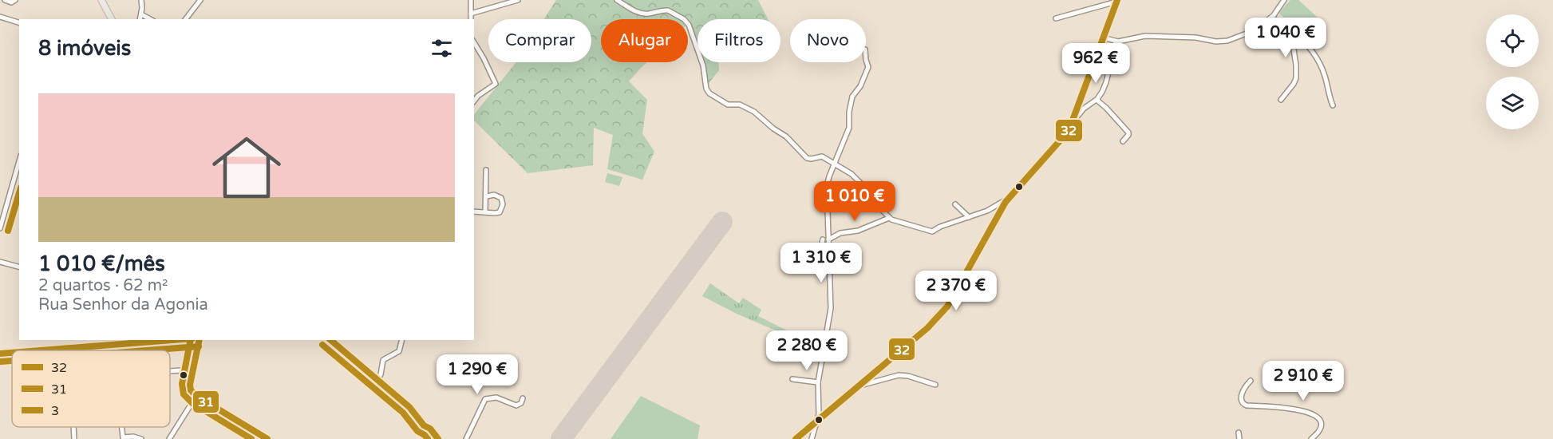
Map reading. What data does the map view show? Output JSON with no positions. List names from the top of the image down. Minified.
{"lines":["transit line 32","transit line 3","transit line 31"],"legend":["32","31","3"],"page":{"price":["1 040 €","962 €","1 010 €","1 310 €","2 370 €","2 280 €","1 290 €","2 910 €"],"chip":["Comprar","Alugar","Filtros","Novo"],"heading":"8 imóveis","list":[{"name":"1 010 €/mês","note":"2 quartos · 62 m² · Rua Senhor da Agonia"}]}}
